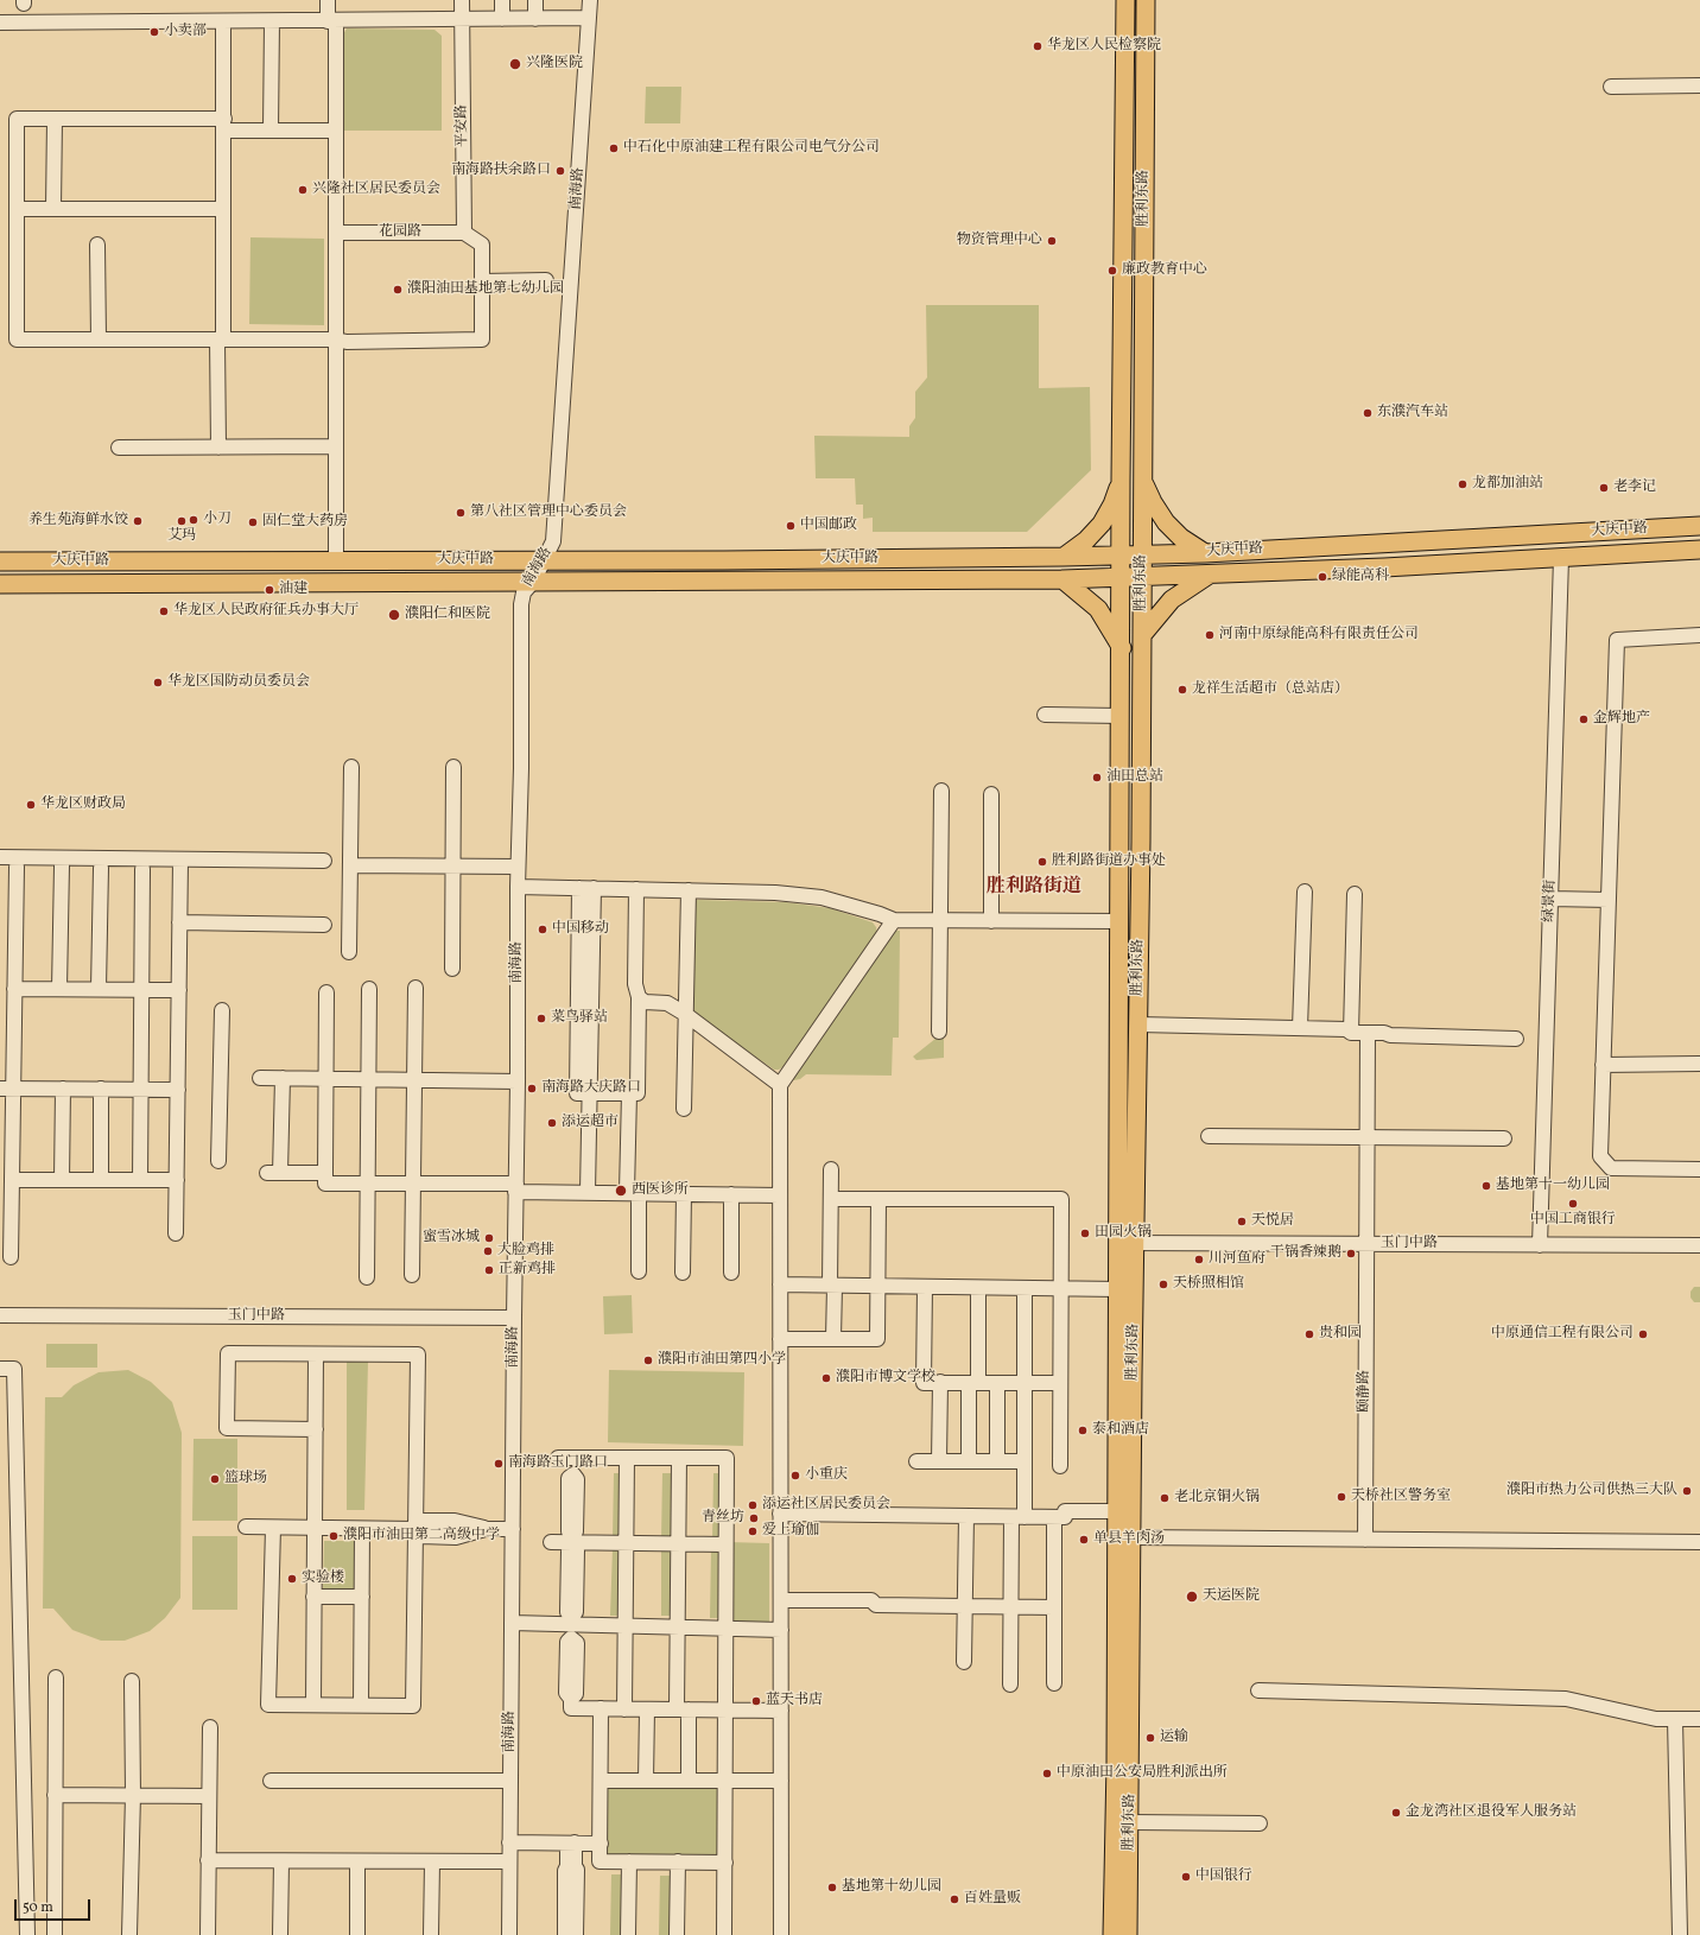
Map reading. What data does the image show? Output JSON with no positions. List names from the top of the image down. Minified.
{"streets":{"main road":["胜利东路","大庆中路"],"street":["平安路","南海路","花园路","绿景街","玉门中路","颐静路"]},"crossings":[["平安路","花园路"],["南海路","大庆中路"],["南海路","玉门中路"],["胜利东路","大庆中路"],["胜利东路","玉门中路"],["大庆中路","绿景街"],["绿景街","玉门中路"],["玉门中路","颐静路"]],"districts":["胜利路街道"],"places":["小卖部","华龙区人民检察院","兴隆医院","中石化中原油建工程有限公司电气分公司","南海路扶余路口","兴隆社区居民委员会","物资管理中心","廉政教育中心","濮阳油田基地第七幼儿园","东濮汽车站","龙都加油站","老李记","第八社区管理中心委员会","小刀","养生苑海鲜水饺","艾玛","固仁堂大药房","中国邮政","绿能高科","油建","华龙区人民政府征兵办事大厅","濮阳仁和医院","河南中原绿能高科有限责任公司","华龙区国防动员委员会","龙祥生活超市（总站店）","金辉地产","油田总站","华龙区财政局","胜利路街道办事处","中国移动","菜鸟驿站","南海路大庆路口","添运超市","基地第十一幼儿园","西医诊所","中国工商银行","天悦居","田园火锅","蜜雪冰城","大脸鸡排","干锅香辣鹅","川河鱼府","正新鸡排","天桥照相馆","贵和园","中原通信工程有限公司","濮阳市油田第四小学","濮阳市博文学校","泰和酒店","南海路玉门路口","小重庆","篮球场","濮阳市热力公司供热三大队","天桥社区警务室","老北京铜火锅","添运社区居民委员会","青丝坊","爱上瑜伽","濮阳市油田第二高级中学","单县羊肉汤","实验楼","天运医院","蓝天书店","运输","中原油田公安局胜利派出所","金龙湾社区退役军人服务站","中国银行","基地第十幼儿园","百姓量贩"],"scale_bar":"50 m"}
